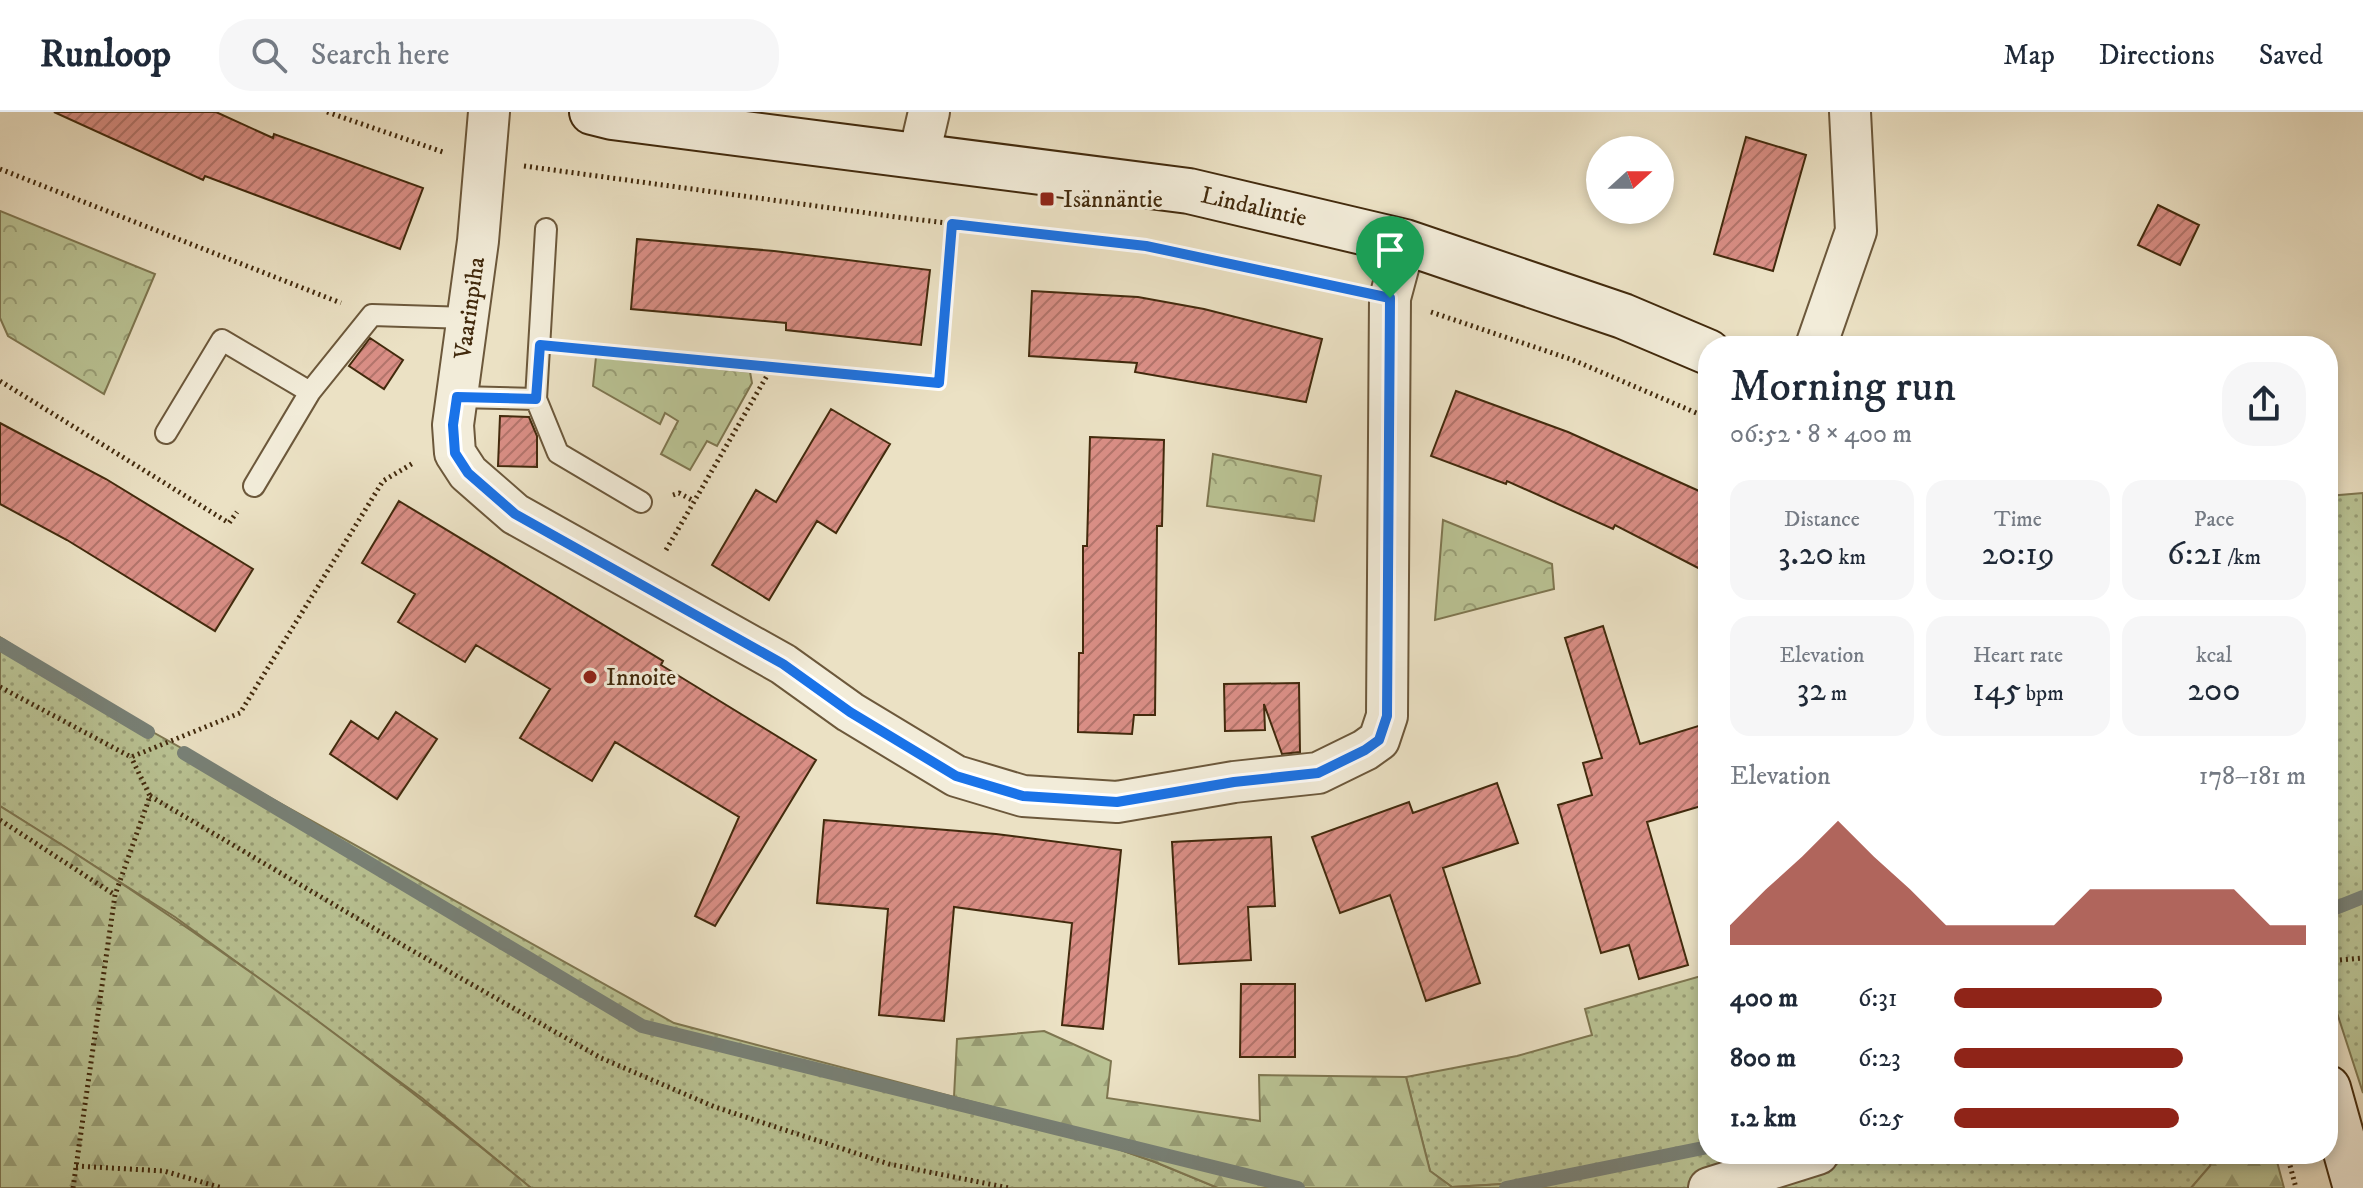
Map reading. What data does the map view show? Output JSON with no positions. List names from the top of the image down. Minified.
{"streets":{"street":["Lindalintie","Vaarinpiha"]},"places":{"transit":["Isännäntie"],"other":["Innoite"]},"north":"right","page":{"header":"Runloop","search":"Search here","nav":["Map","Directions","Saved"],"heading":["Morning run","06:52 · 8 × 400 m"],"stats":[["Distance","3.20 km"],["Time","20:19"],["Pace","6:21 /km"],["Elevation","32 m"],["Heart rate","145 bpm"],["kcal","200"]],"chart":["Elevation","178–181 m"],"list":[{"name":"400 m","note":"6:31"},{"name":"800 m","note":"6:23"},{"name":"1.2 km","note":"6:25"}]}}
